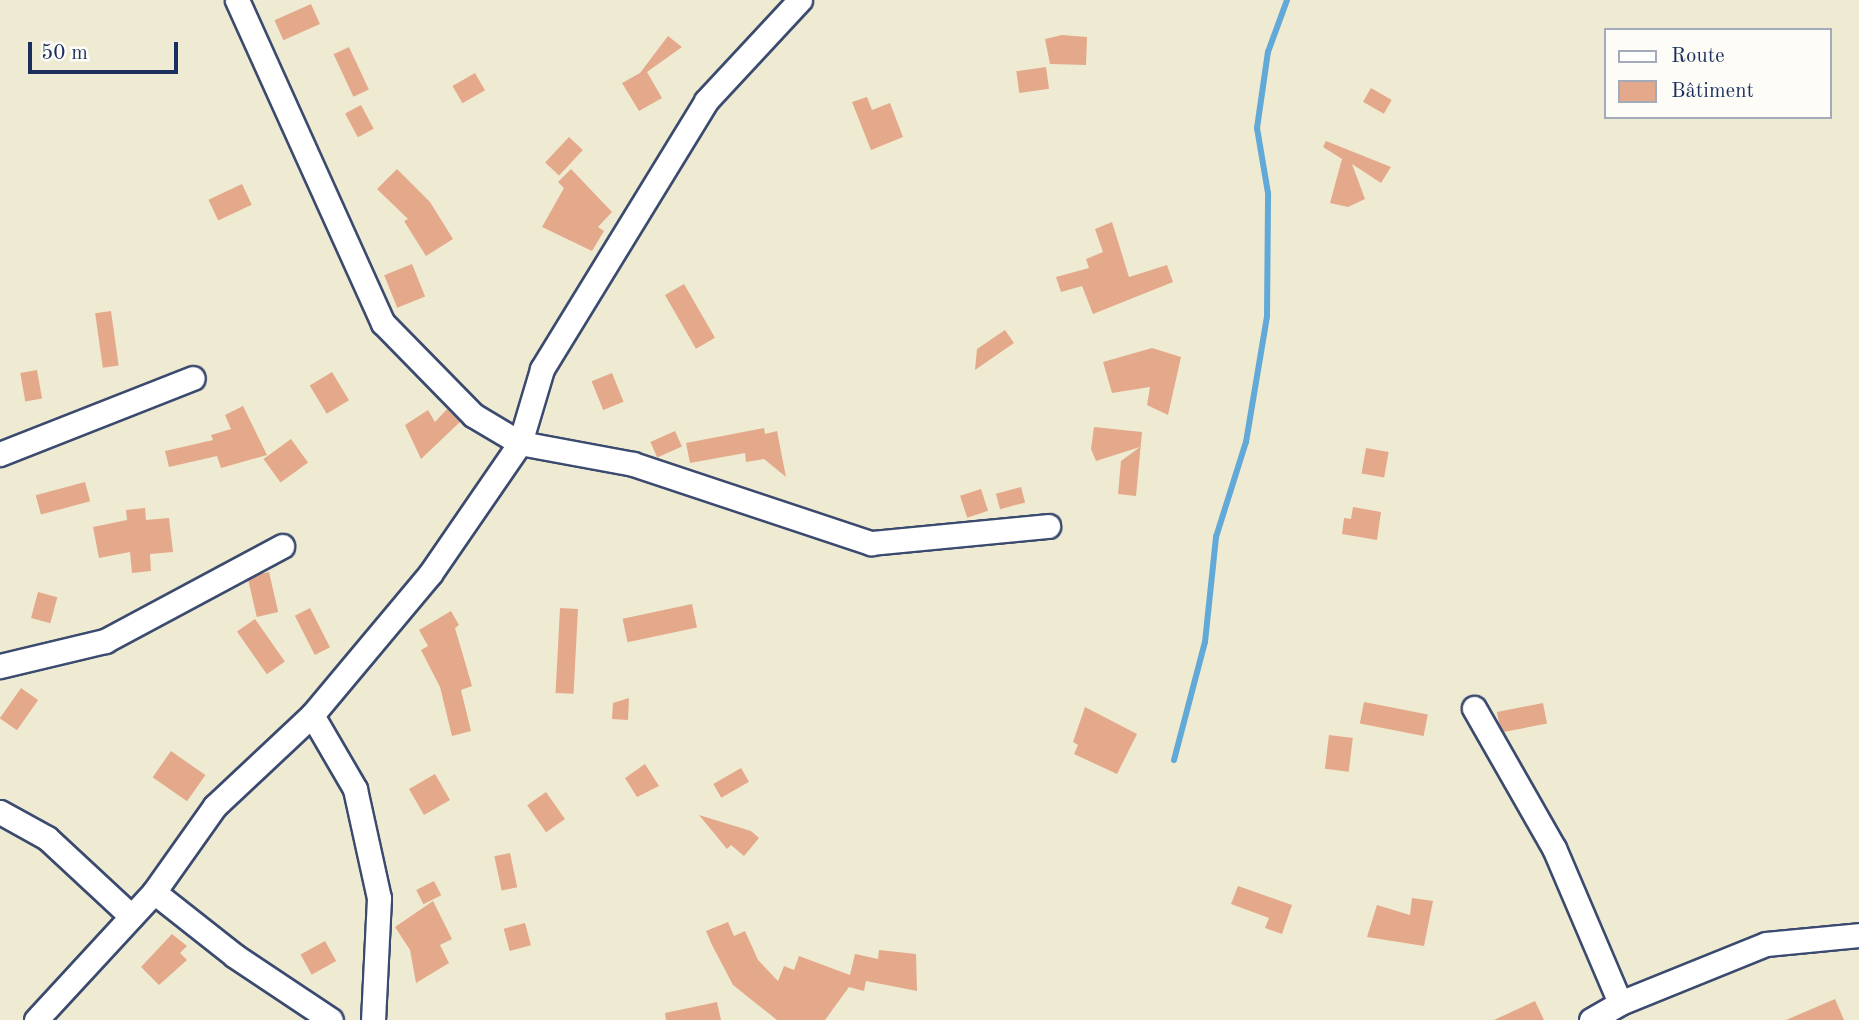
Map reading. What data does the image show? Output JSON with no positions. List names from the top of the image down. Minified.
{"legend":["Route","Bâtiment"],"scale_bar":"50 m"}
